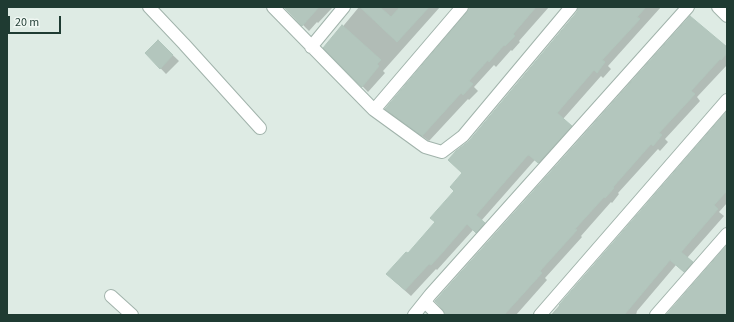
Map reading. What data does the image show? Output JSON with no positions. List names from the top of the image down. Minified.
{"scale_bar":"20 m"}
